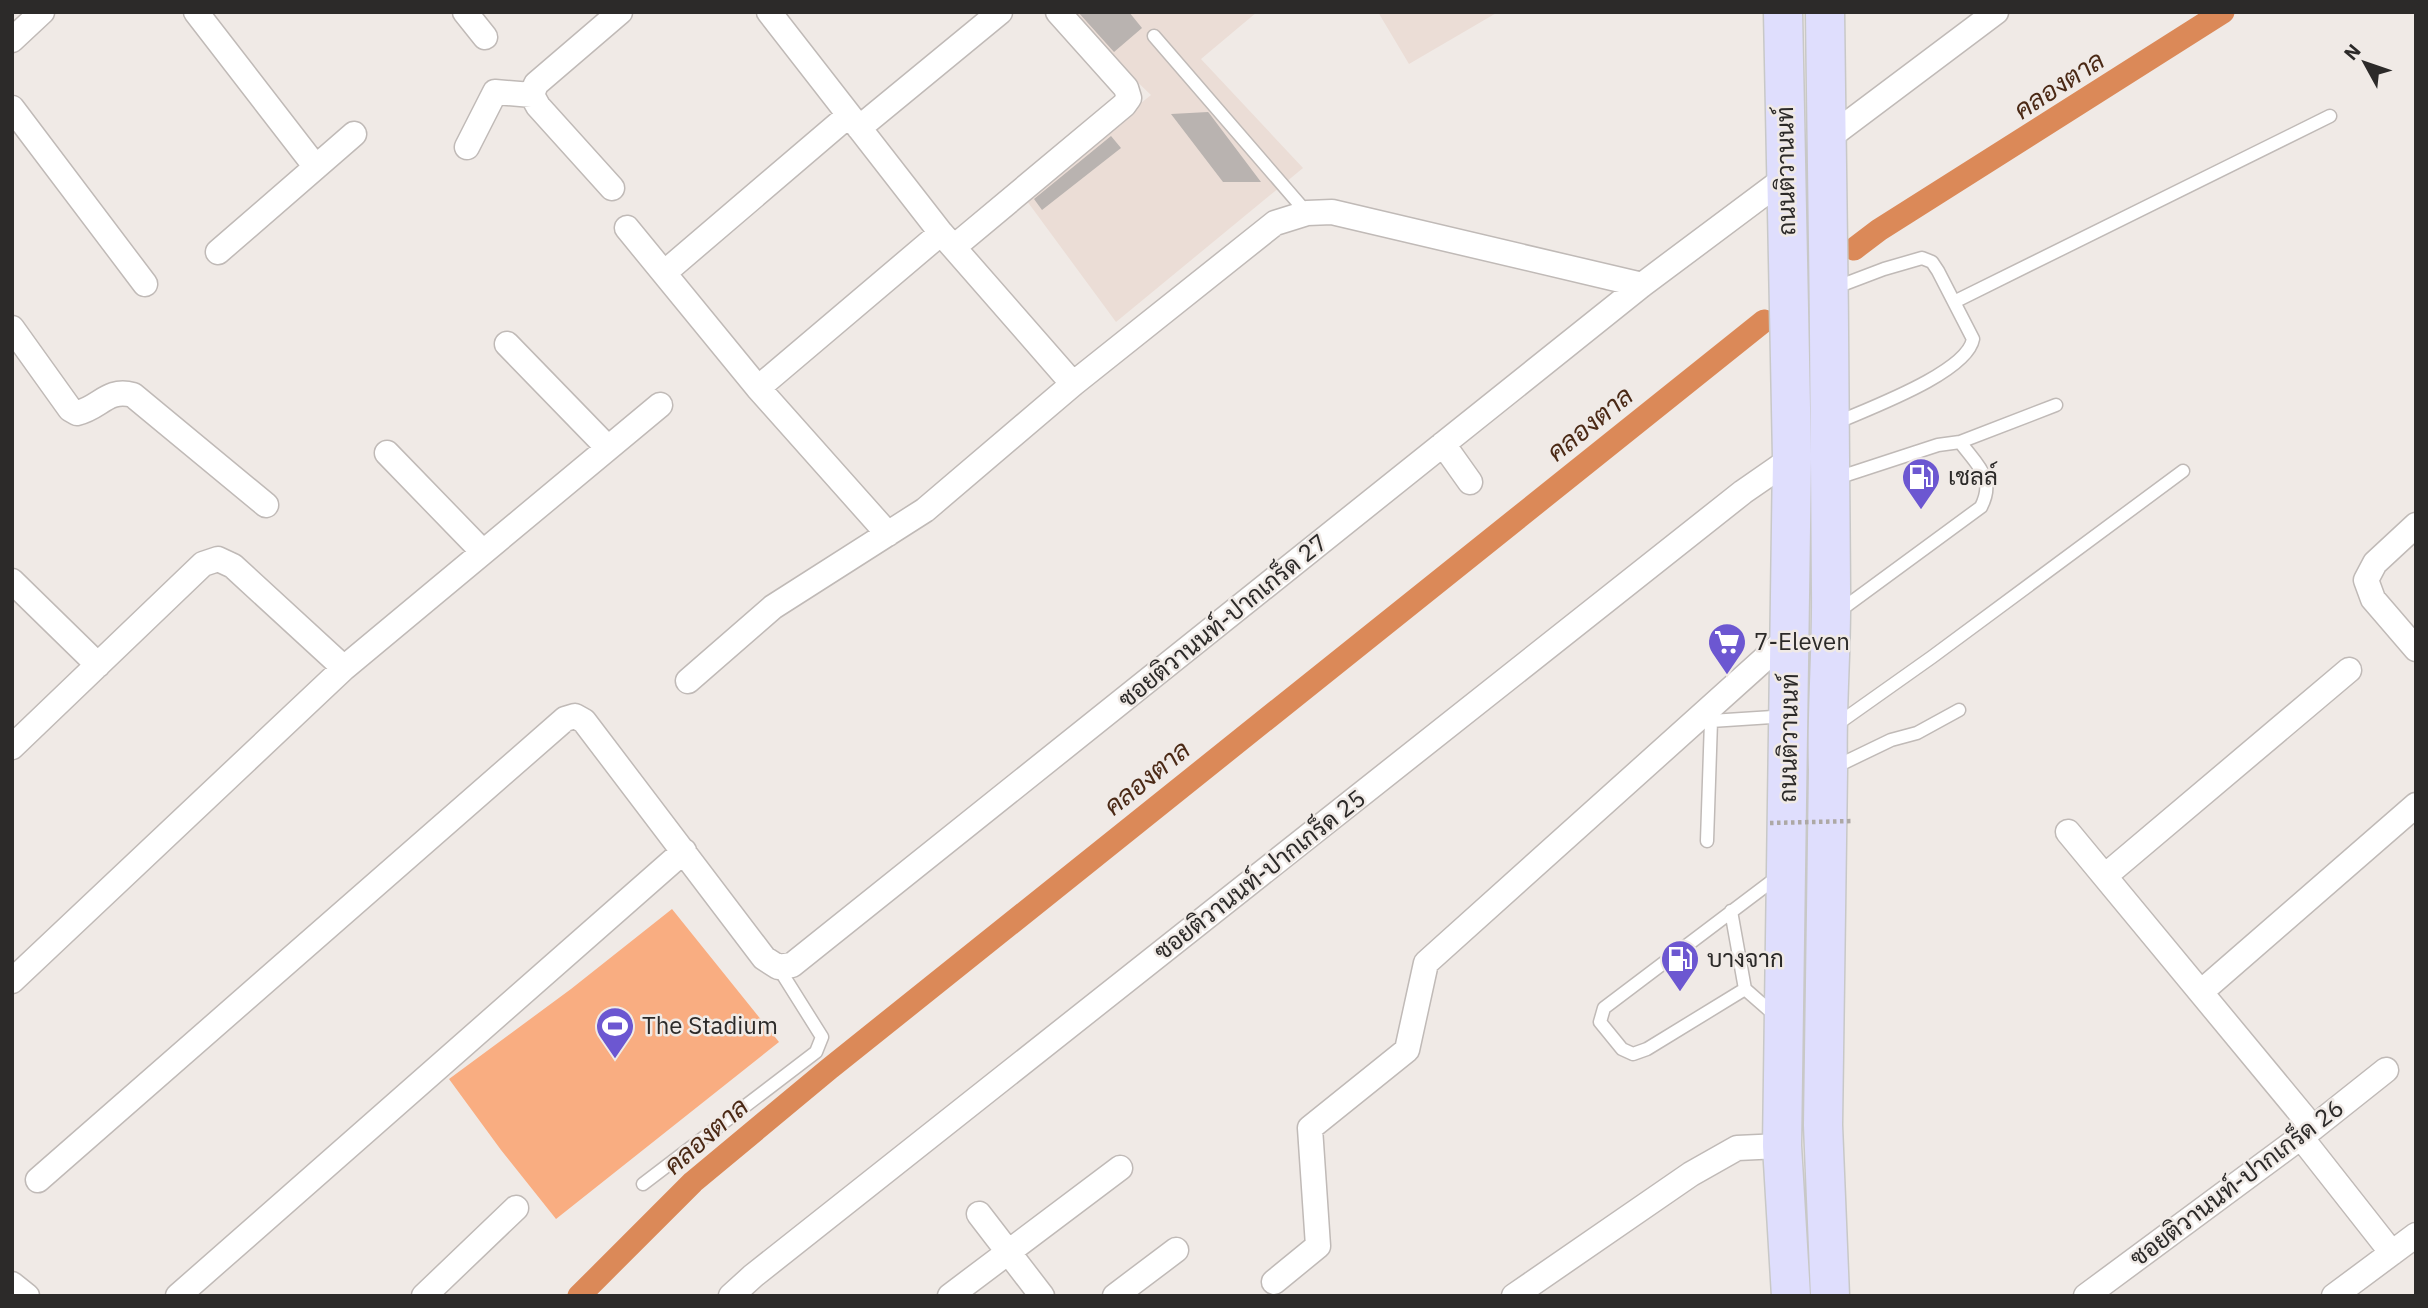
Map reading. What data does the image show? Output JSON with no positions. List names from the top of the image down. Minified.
{"streets":{"main road":["ถนนติวานนท์"],"street":["ซอยติวานนท์-ปากเกร็ด 27","ซอยติวานนท์-ปากเกร็ด 25","ซอยติวานนท์-ปากเกร็ด 26"]},"crossings":[["ถนนติวานนท์","ซอยติวานนท์-ปากเกร็ด 27"],["ถนนติวานนท์","ซอยติวานนท์-ปากเกร็ด 25"]],"water":["คลองตาล"],"places":{"fuel station":["เชลล์","บางจาก"],"supermarket":["7-Eleven"],"sports":["The Stadium"]},"north":"top left"}
